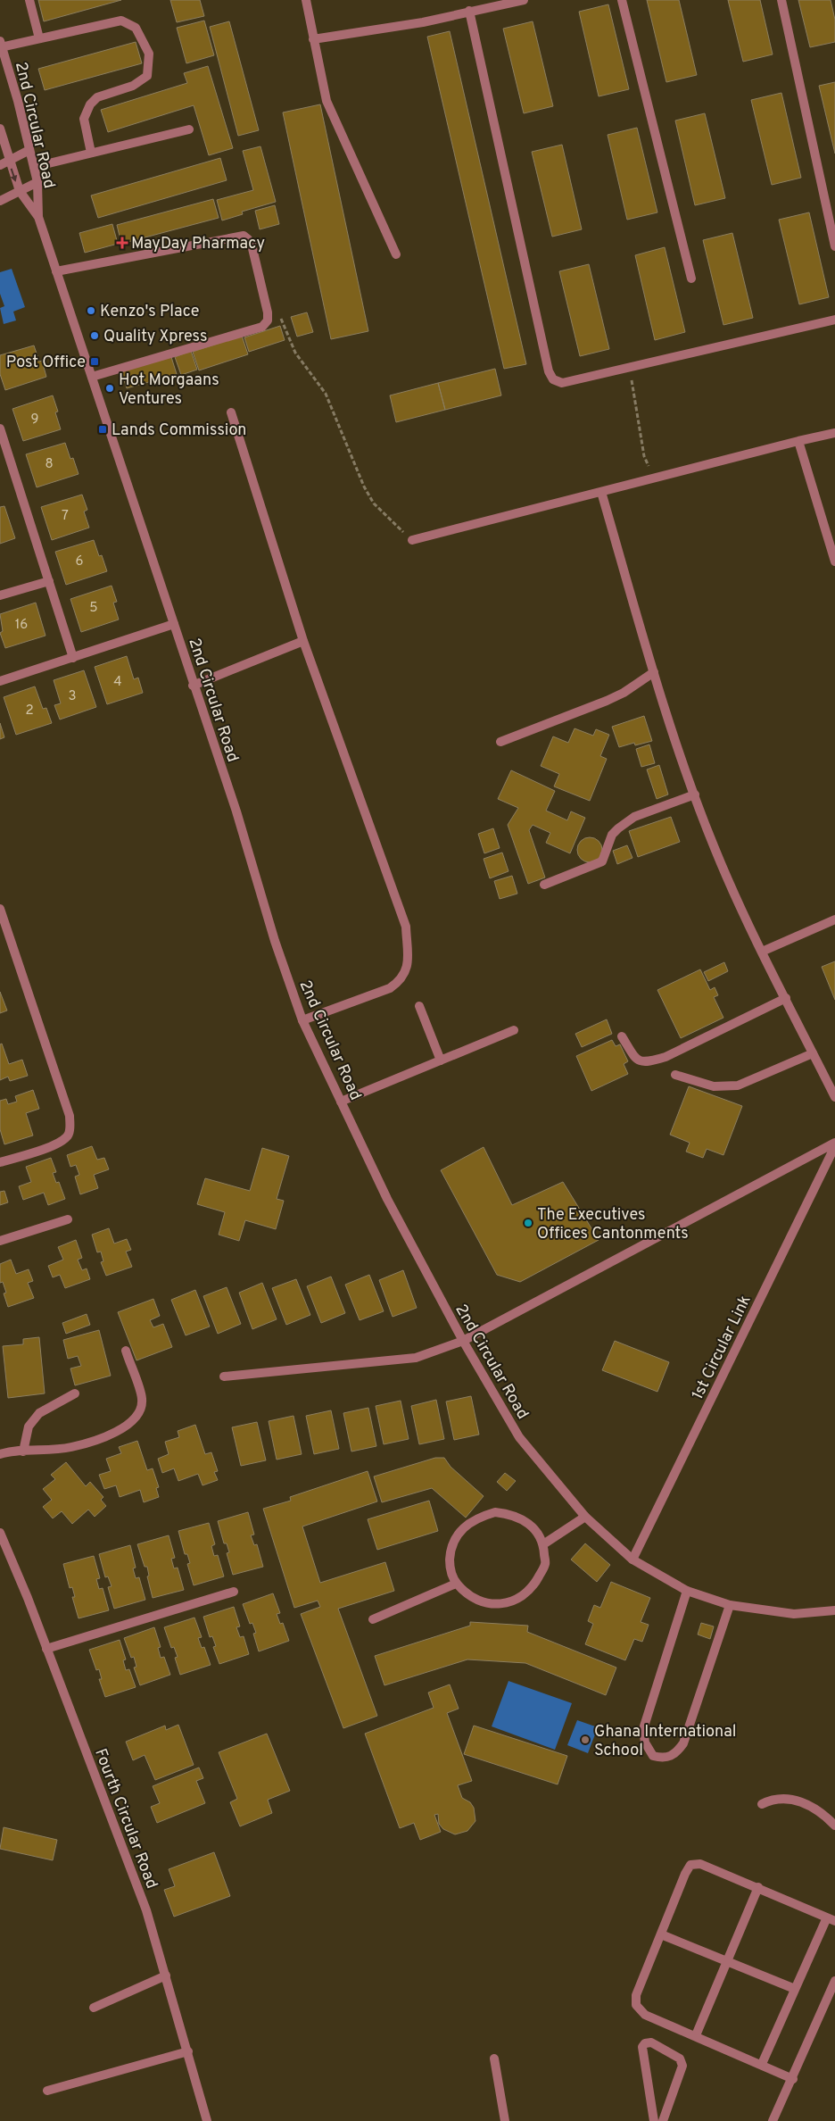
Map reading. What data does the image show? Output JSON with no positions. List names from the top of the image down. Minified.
{"streets":{"street":["2nd Circular Road","1st Circular Link","Fourth Circular Road"]},"crossings":[["2nd Circular Road","1st Circular Link"]],"places":{"health":["MayDay Pharmacy"],"other":["Kenzo's Place","Quality Xpress","Hot Morgaans Ventures","The Executives Offices Cantonments","Ghana International School"],"transit":["Post Office","Lands Commission"]},"house_numbers":["9","8","7","6","5","16","4","3","2"]}
